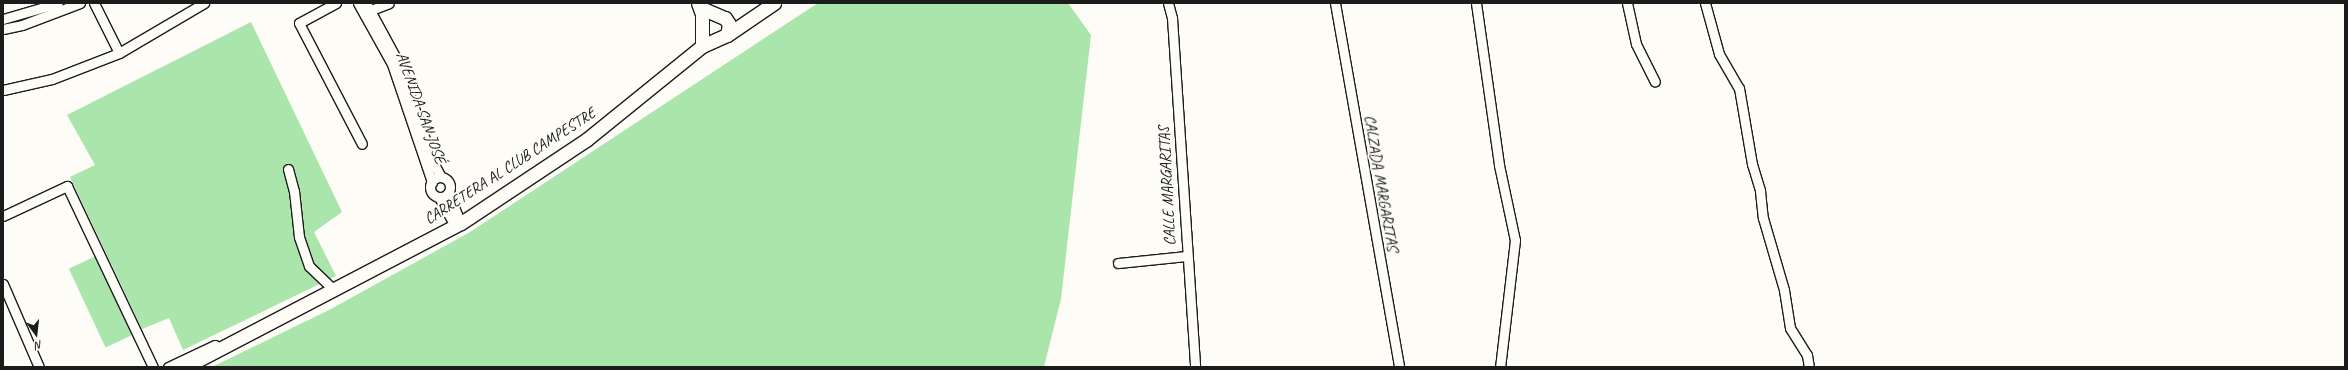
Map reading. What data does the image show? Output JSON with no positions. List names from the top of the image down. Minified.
{"streets":{"street":["AVENIDA SAN JOSÉ","CARRETERA AL CLUB CAMPESTRE","CALZADA MARGARITAS","CALLE MARGARITAS"]},"north":"bottom"}
